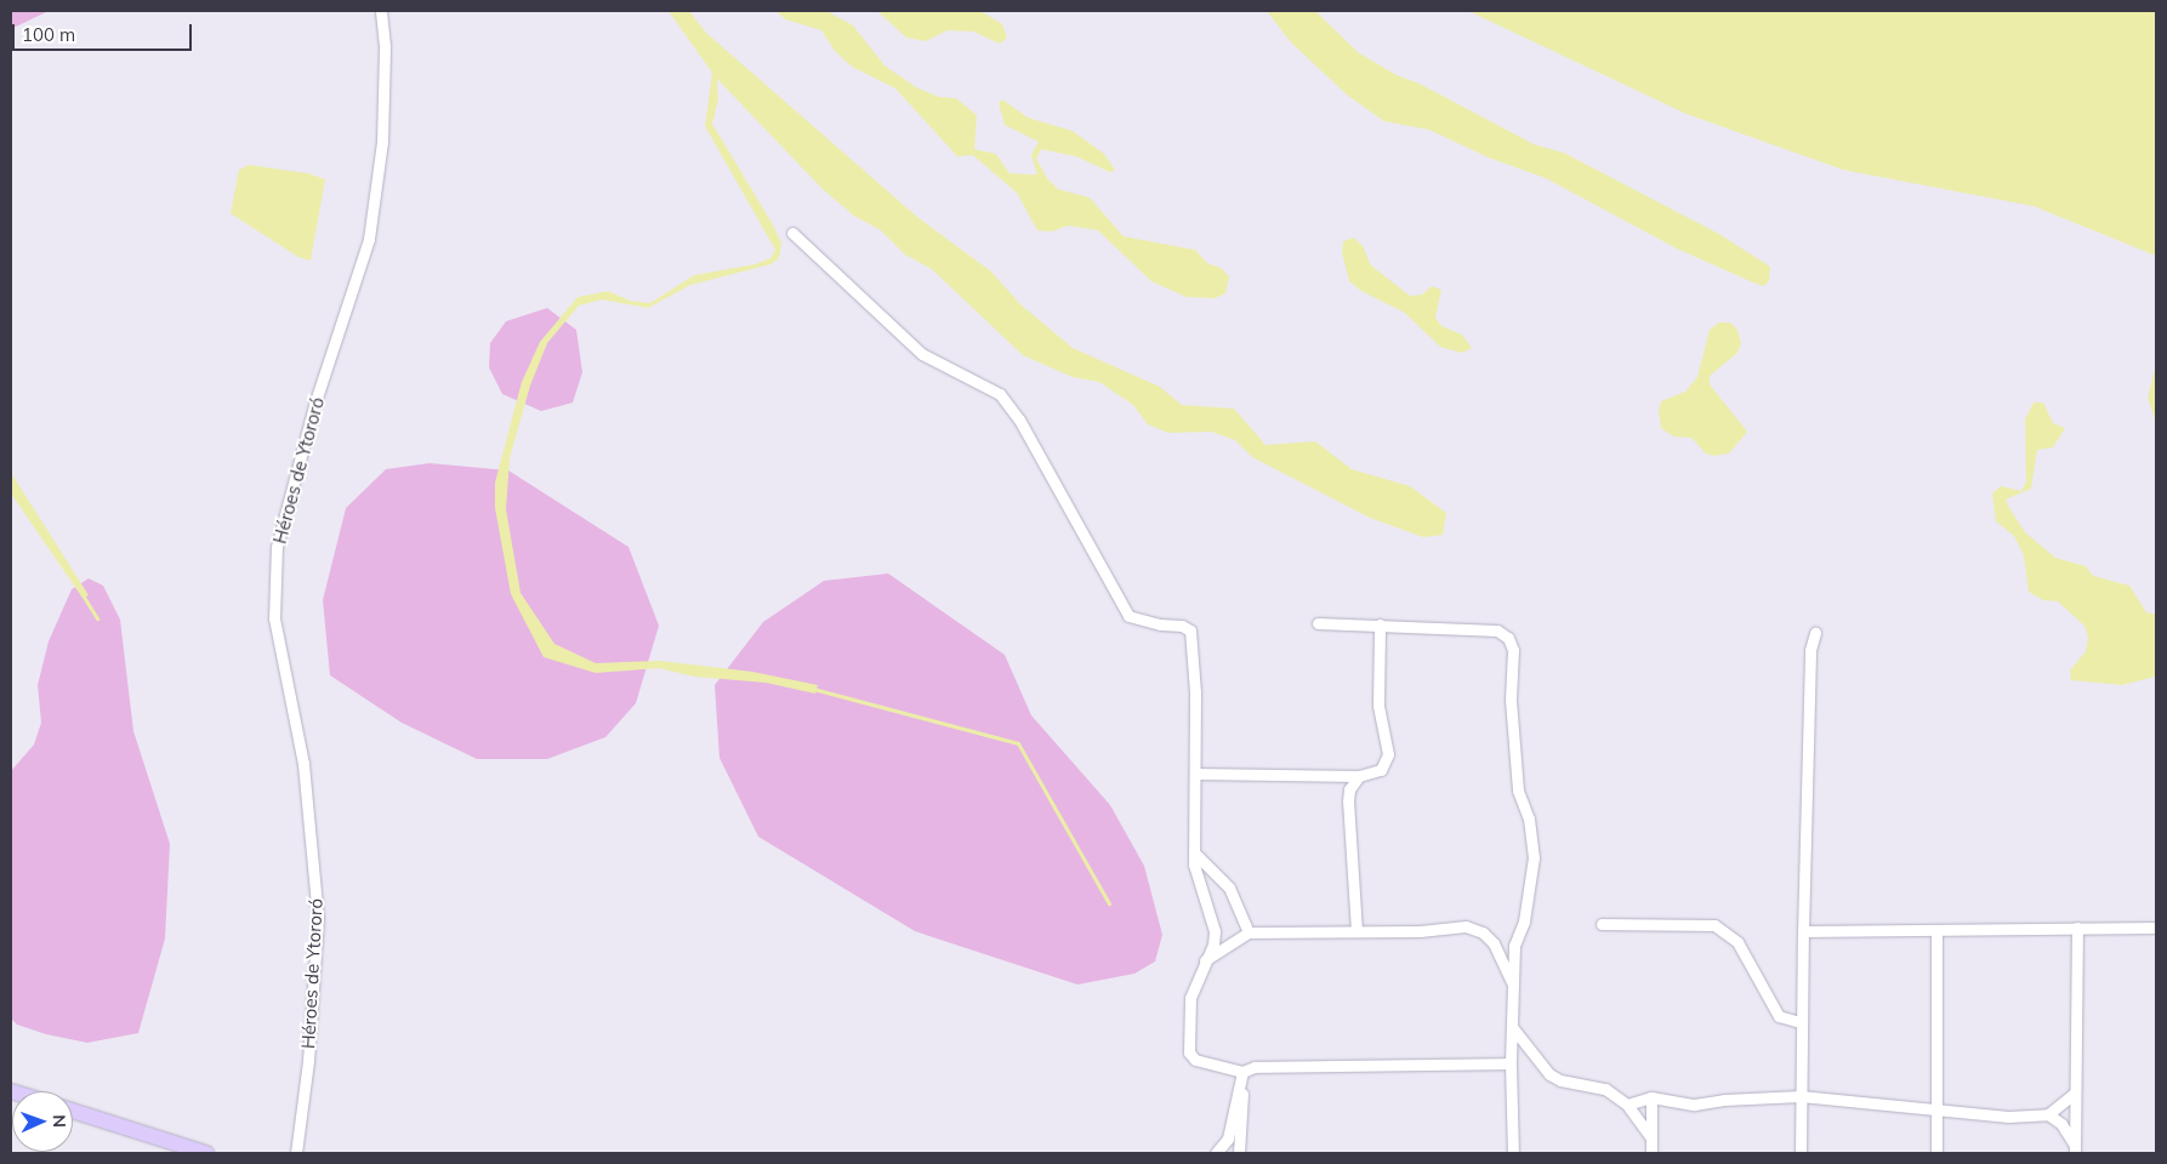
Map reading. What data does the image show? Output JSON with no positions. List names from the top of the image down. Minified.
{"streets":{"street":["Héroes de Ytororó"]},"scale_bar":"100 m","north":"right"}
